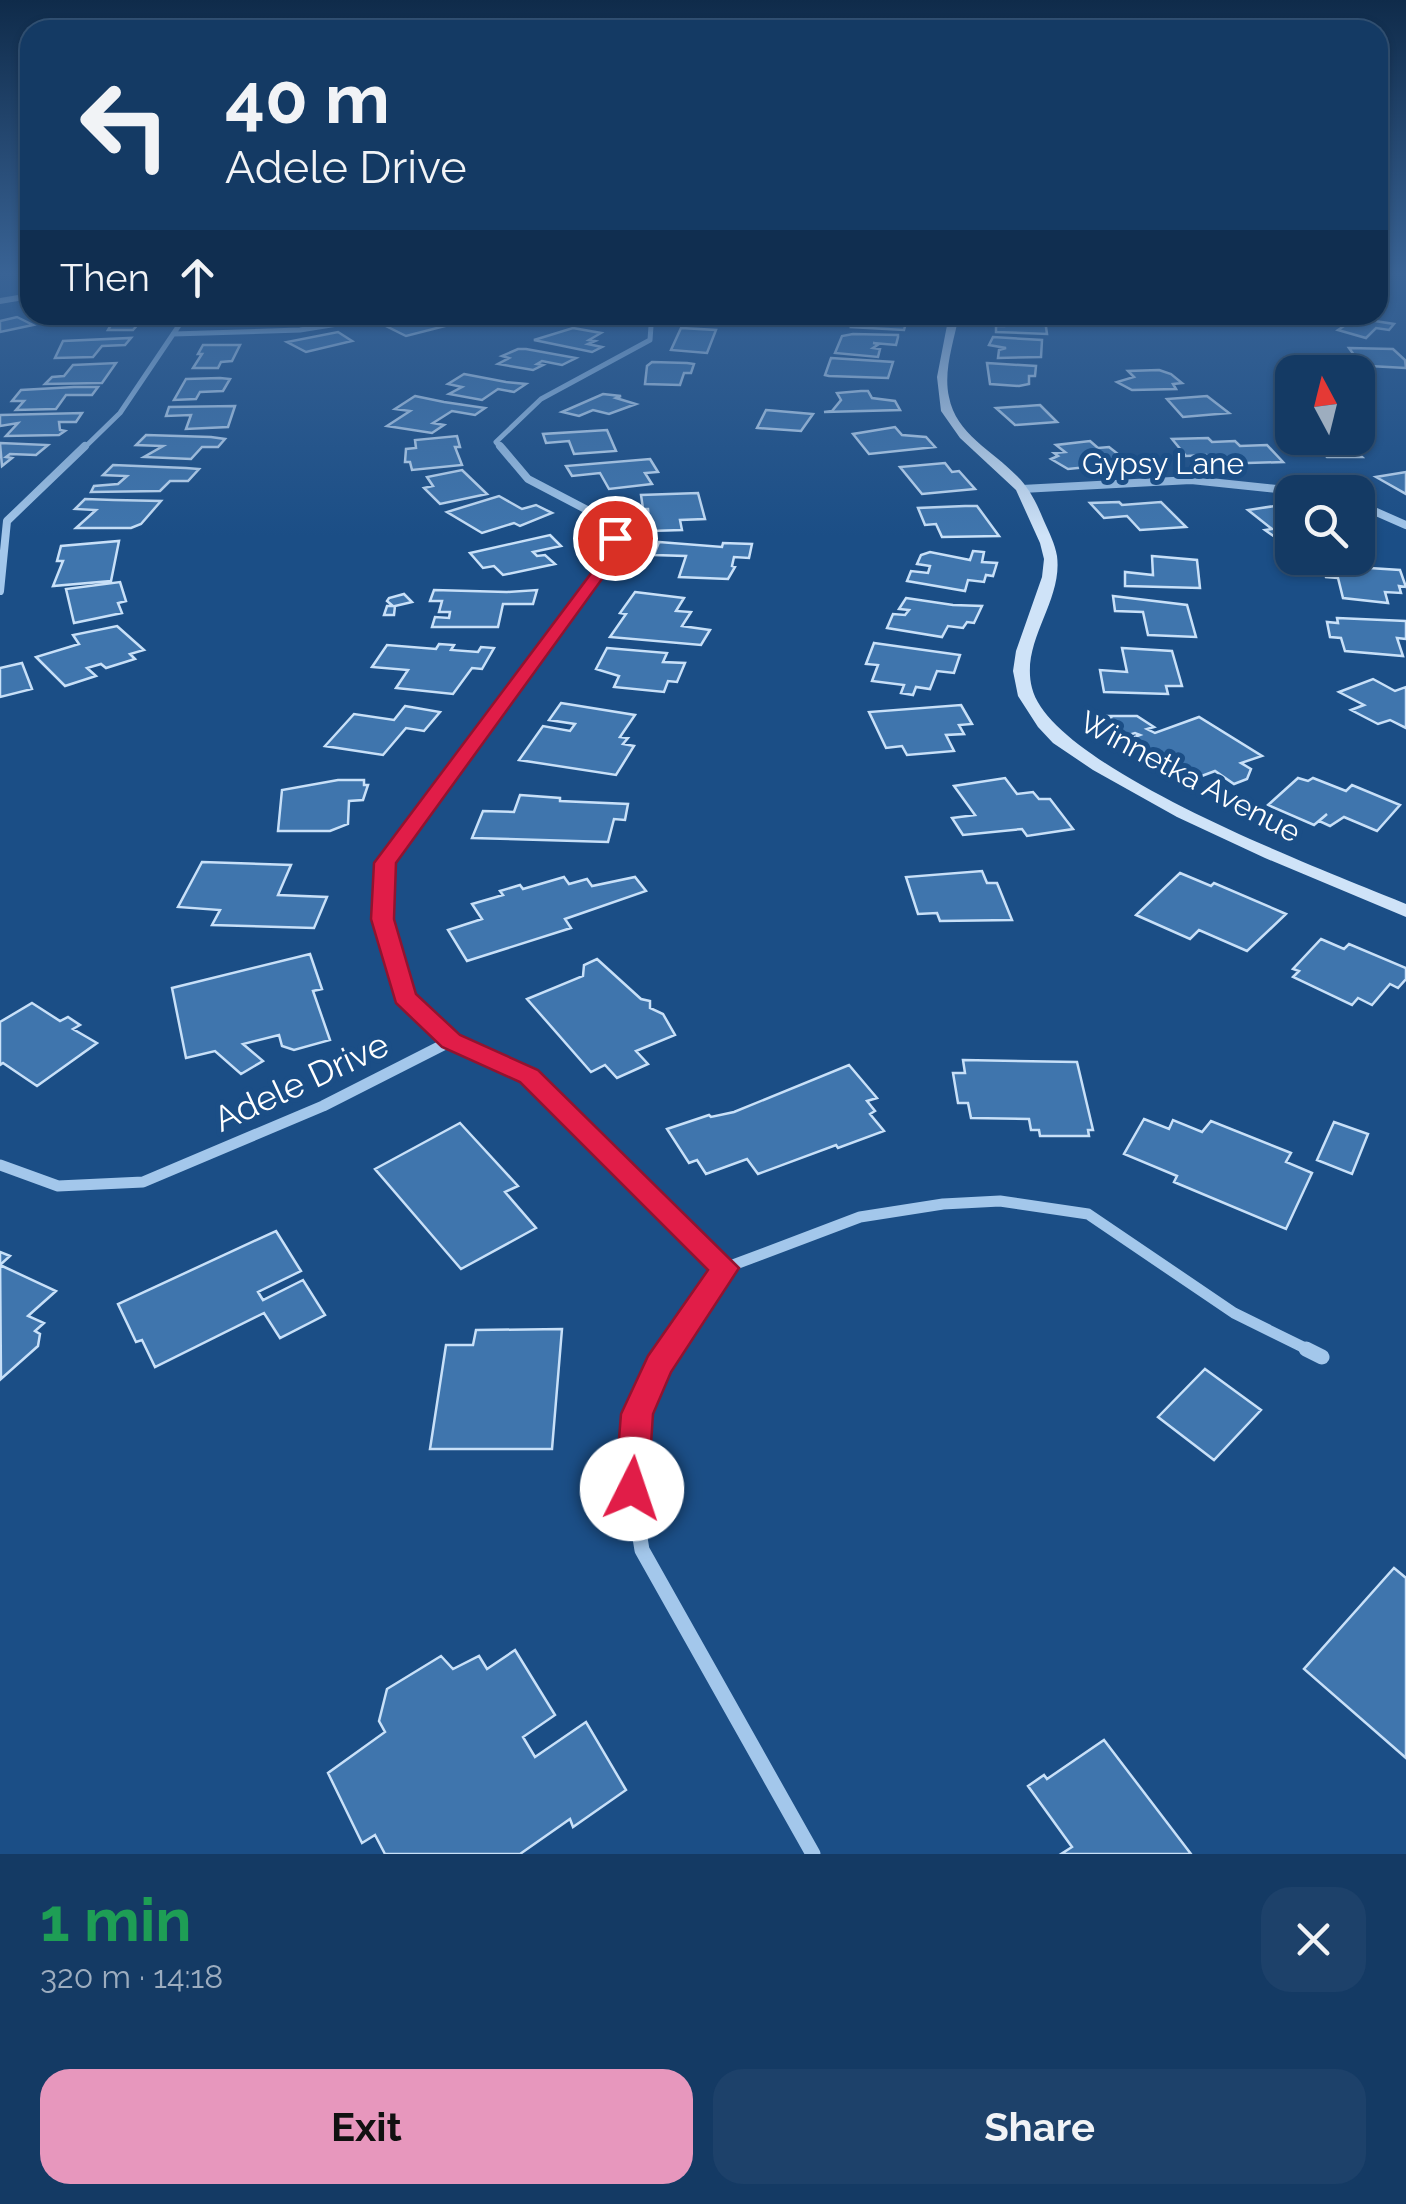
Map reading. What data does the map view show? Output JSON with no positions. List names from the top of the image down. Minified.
{"streets":{"main road":["Winnetka Avenue"],"street":["Gypsy Lane","Adele Drive"]},"crossings":[["Gypsy Lane","Winnetka Avenue"]],"north":"top","page":{"turn":["40 m","Adele Drive"],"then":"Then","heading":["1 min","320 m · 14:18"],"buttons":["Exit","Share"]}}
